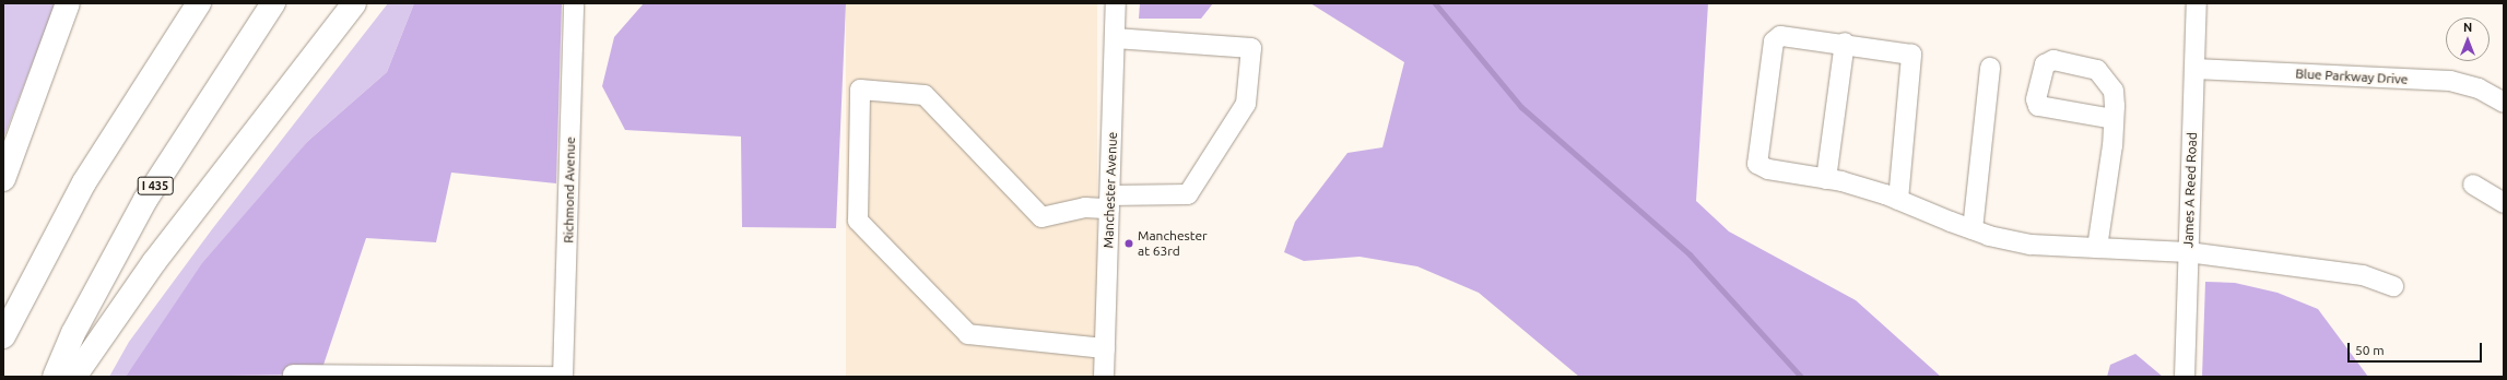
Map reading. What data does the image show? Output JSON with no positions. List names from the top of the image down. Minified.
{"streets":{"highway":["I 435"],"street":["Blue Parkway Drive","Richmond Avenue","Manchester Avenue","James A Reed Road"]},"crossings":[["Blue Parkway Drive","James A Reed Road"]],"places":["Manchester at 63rd"],"scale_bar":"50 m","north":"top"}
